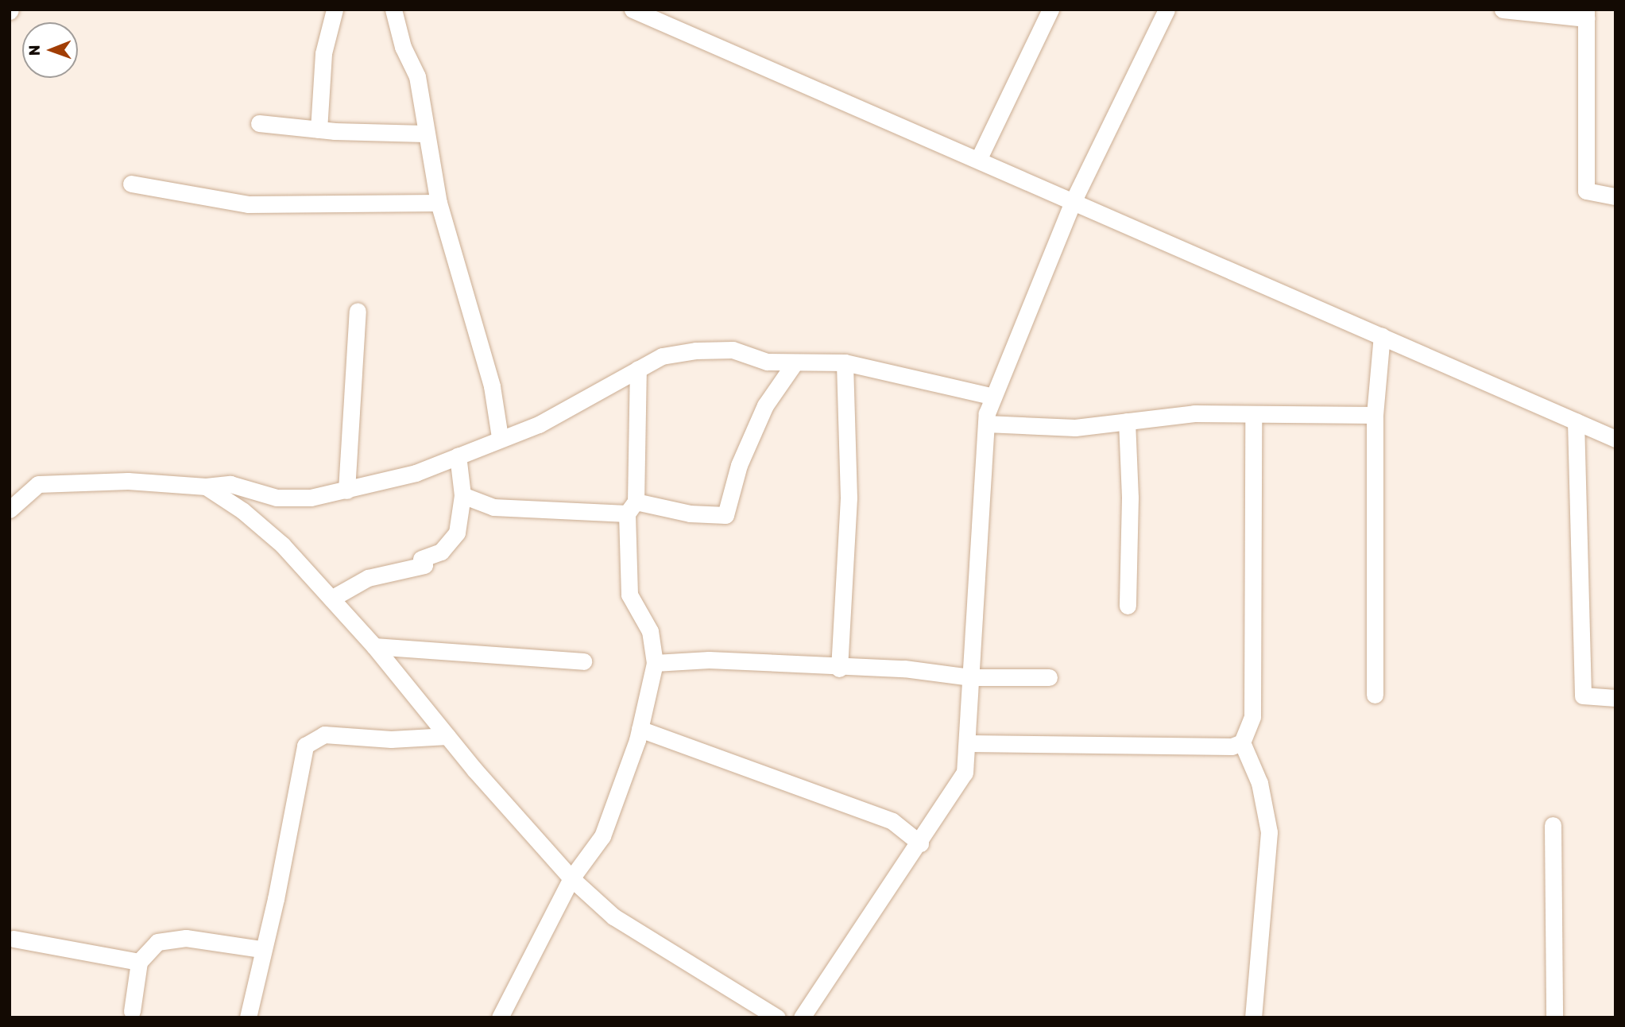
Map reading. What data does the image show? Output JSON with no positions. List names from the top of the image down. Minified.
{"north":"left"}
